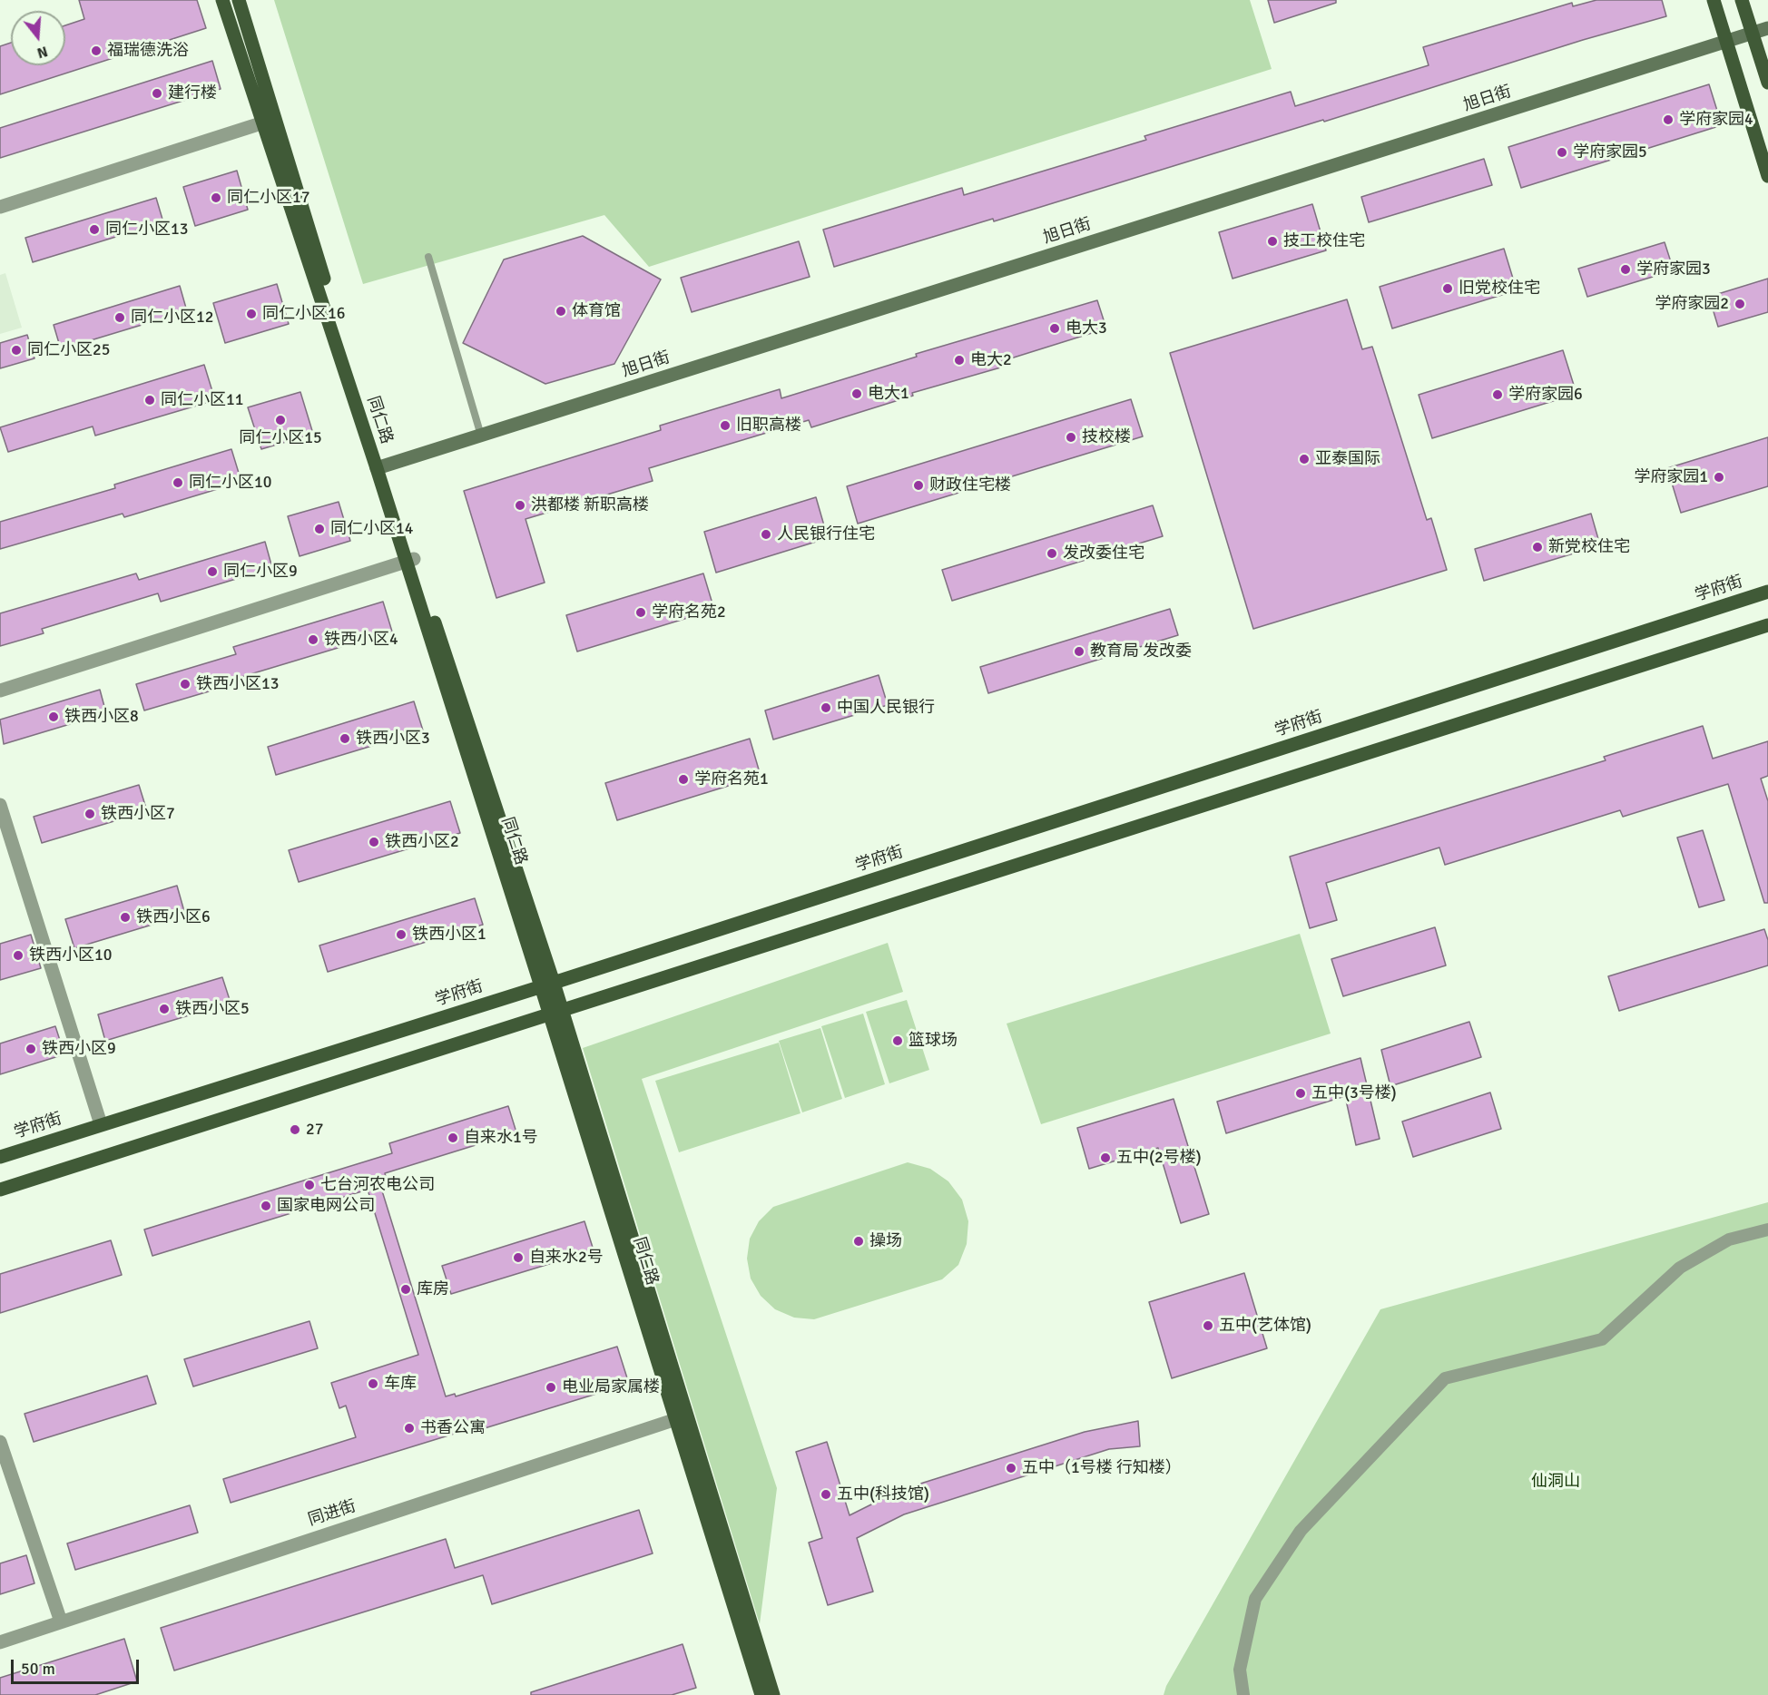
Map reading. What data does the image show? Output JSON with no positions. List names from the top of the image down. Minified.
{"streets":{"main road":["旭日街","同仁路","学府街"],"street":["同进街"]},"crossings":[["旭日街","同仁路"],["同仁路","学府街"],["同仁路","同进街"]],"parks":["仙洞山"],"places":["福瑞德洗浴","建行楼","学府家园4","学府家园5","同仁小区17","同仁小区13","技工校住宅","学府家园3","旧党校住宅","学府家园2","体育馆","同仁小区16","同仁小区12","电大3","同仁小区25","电大2","电大1","学府家园6","同仁小区11","同仁小区15","旧职高楼","技校楼","亚泰国际","学府家园1","同仁小区10","财政住宅楼","洪都楼 新职高楼","同仁小区14","人民银行住宅","新党校住宅","发改委住宅","同仁小区9","学府名苑2","铁西小区4","教育局 发改委","铁西小区13","中国人民银行","铁西小区8","铁西小区3","学府名苑1","铁西小区7","铁西小区2","铁西小区6","铁西小区1","铁西小区10","铁西小区5","篮球场","铁西小区9","五中(3号楼)","27","自来水1号","五中(2号楼)","七台河农电公司","国家电网公司","操场","自来水2号","库房","五中(艺体馆)","车库","电业局家属楼","书香公寓","五中（1号楼 行知楼）","五中(科技馆)"],"scale_bar":"50 m","north":"bottom"}
